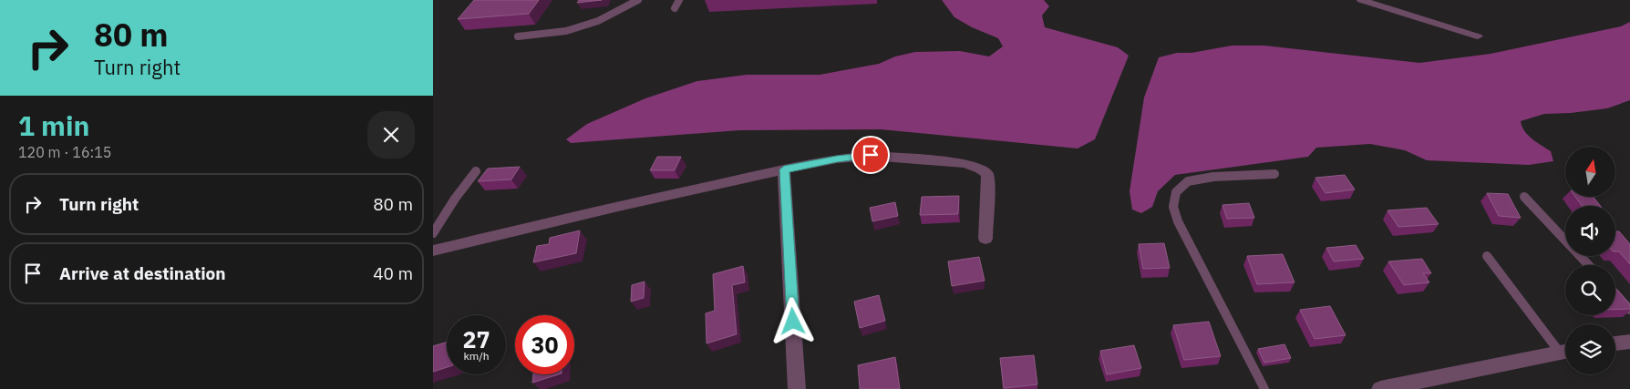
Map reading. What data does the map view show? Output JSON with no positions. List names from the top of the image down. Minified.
{"north":"top","page":{"turn":["80 m","Turn right"],"heading":["1 min","120 m · 16:15"],"list":[{"name":"Turn right","value":"80 m"},{"name":"Arrive at destination","value":"40 m"}],"speed":"27 km/h","limit":"30"}}
